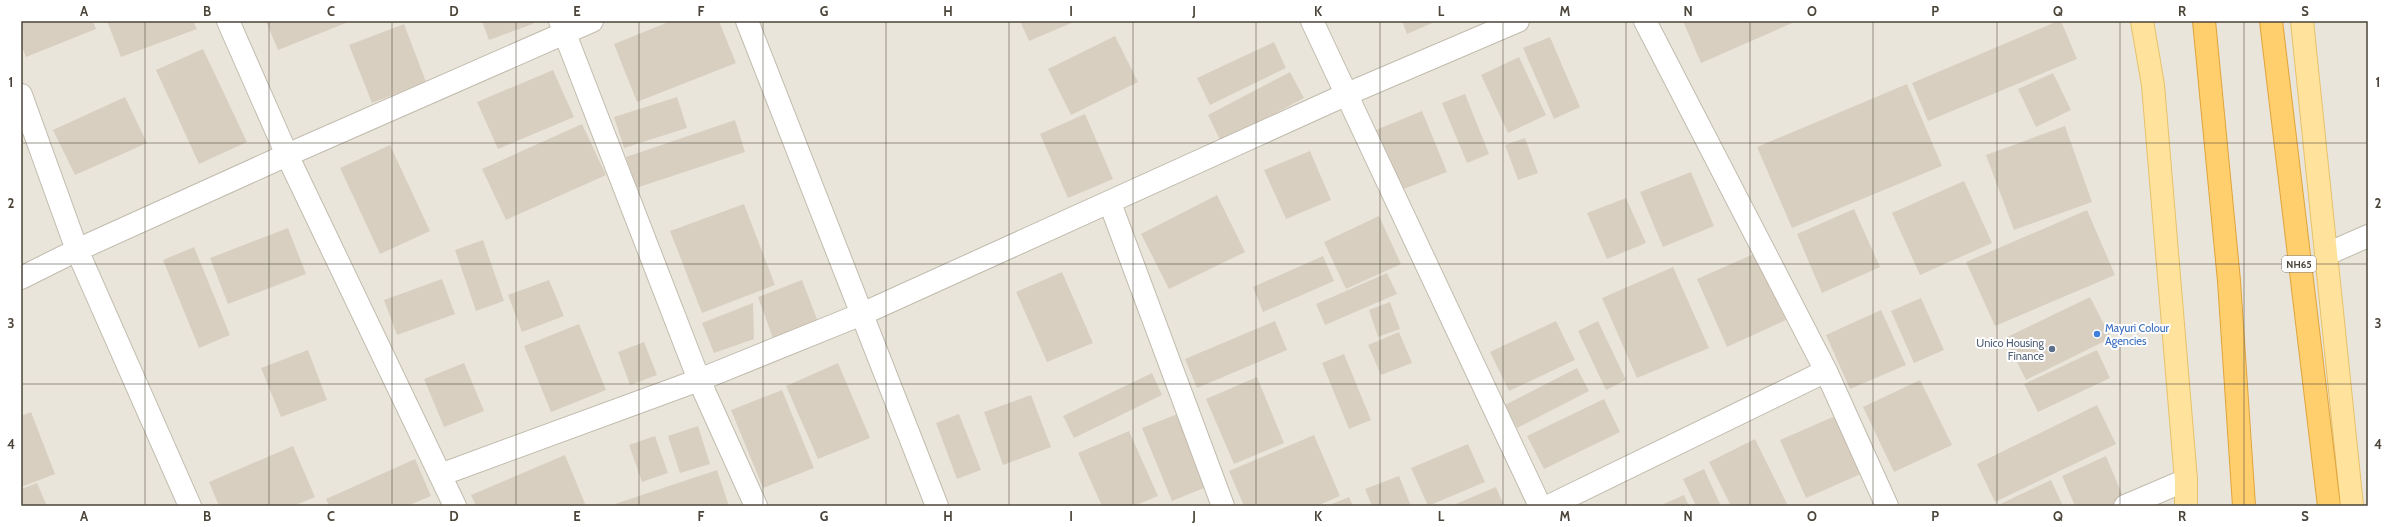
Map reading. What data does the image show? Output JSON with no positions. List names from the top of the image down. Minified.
{"streets":{"highway":["NH65"]},"places":["Mayuri Colour Agencies","Unico Housing Finance"],"grid":{"columns":["A","B","C","D","E","F","G","H","I","J","K","L","M","N","O","P","Q","R","S"],"rows":["1","2","3","4"]}}
